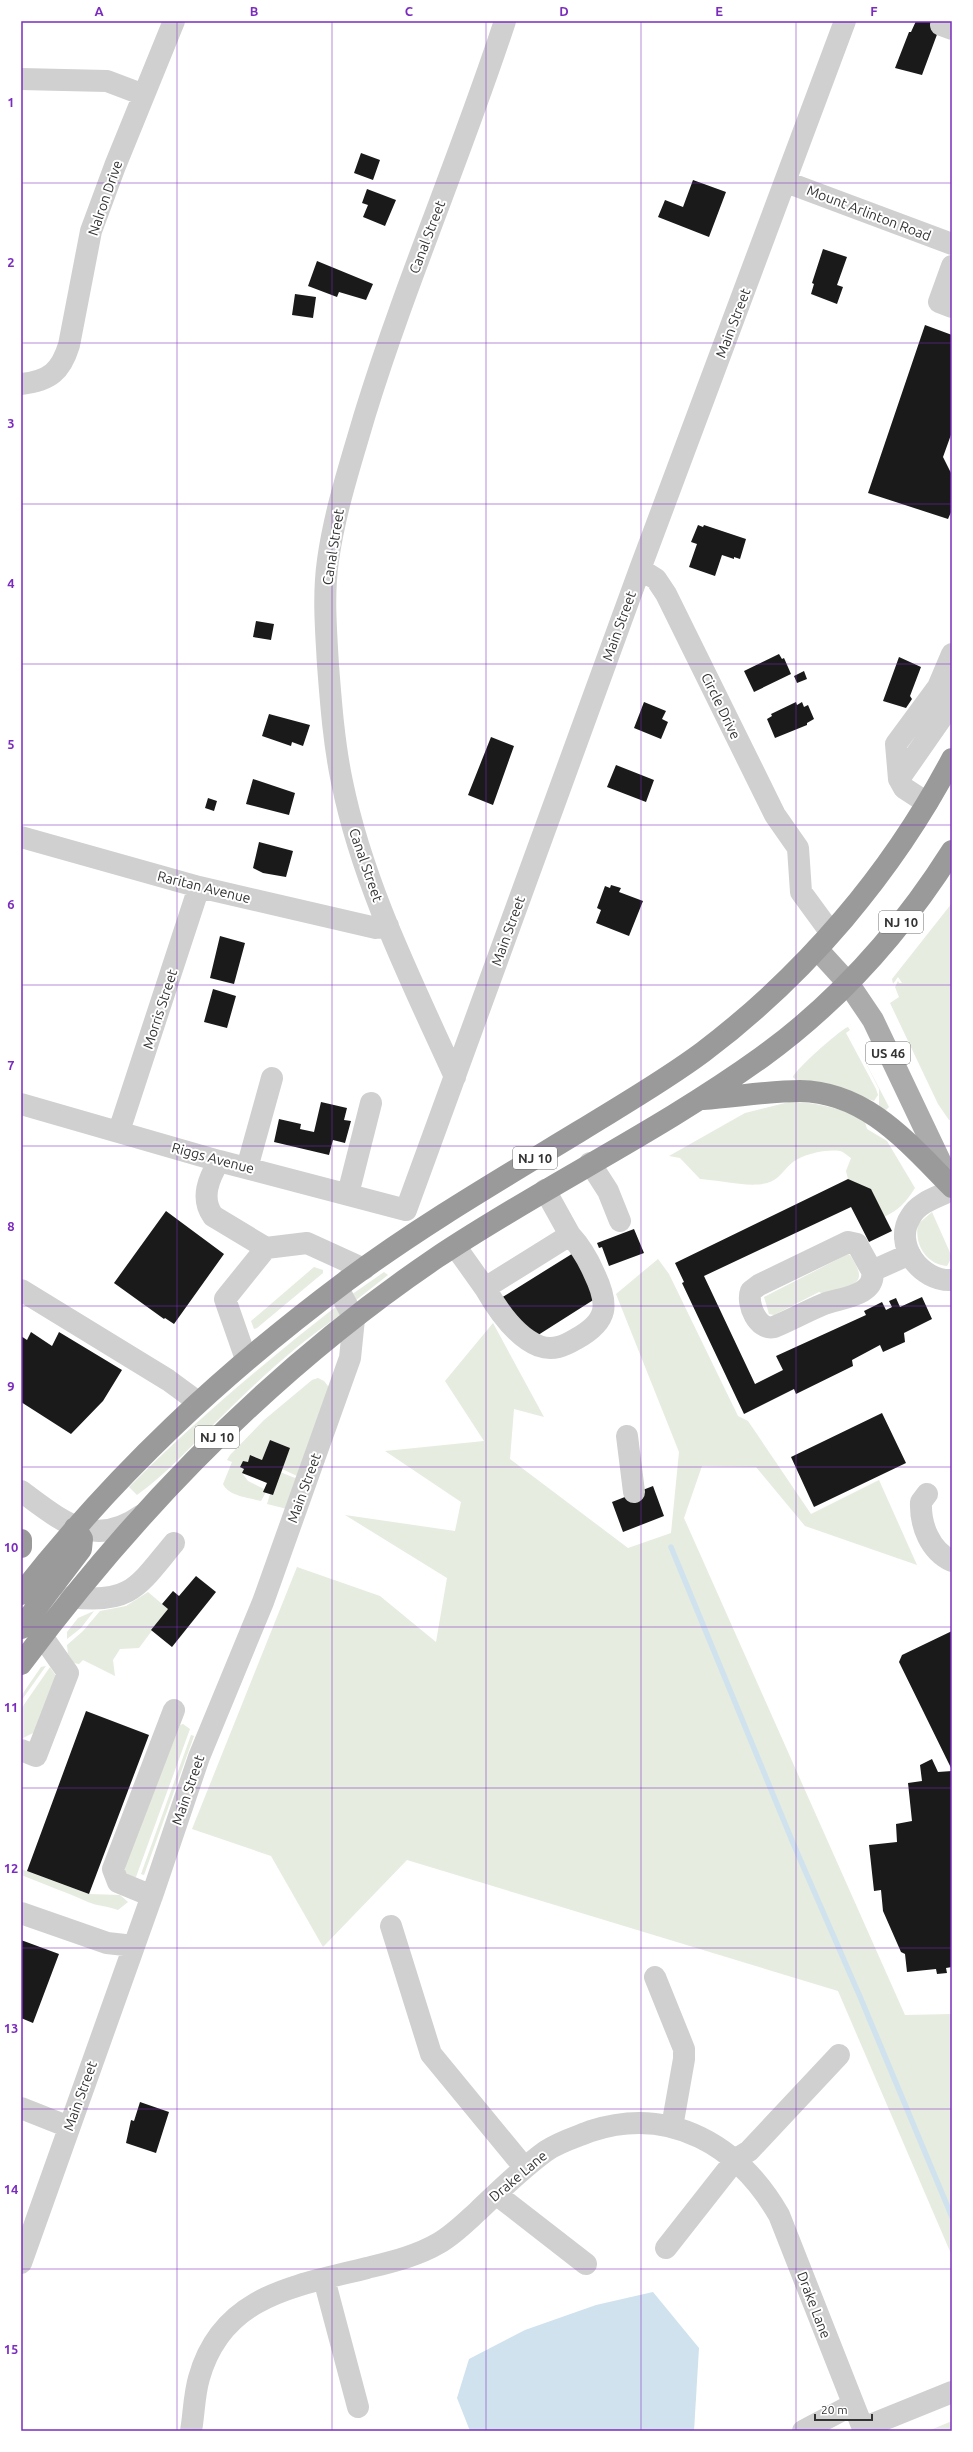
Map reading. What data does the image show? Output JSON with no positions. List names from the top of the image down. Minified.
{"streets":{"highway":["NJ 10"],"main road":["US 46"],"street":["Nalron Drive","Mount Arlinton Road","Canal Street","Main Street","Circle Drive","Raritan Avenue","Morris Street","Riggs Avenue","Drake Lane"]},"crossings":[["Mount Arlinton Road","Main Street"],["Canal Street","Main Street"],["Canal Street","Raritan Avenue"],["Main Street","Circle Drive"],["Main Street","NJ 10"],["Main Street","Riggs Avenue"],["Circle Drive","NJ 10"],["Circle Drive","US 46"],["Raritan Avenue","Morris Street"],["NJ 10","US 46"],["Morris Street","Riggs Avenue"]],"scale_bar":"20 m","grid":{"columns":["A","B","C","D","E","F"],"rows":["1","2","3","4","5","6","7","8","9","10","11","12","13","14","15"]}}
